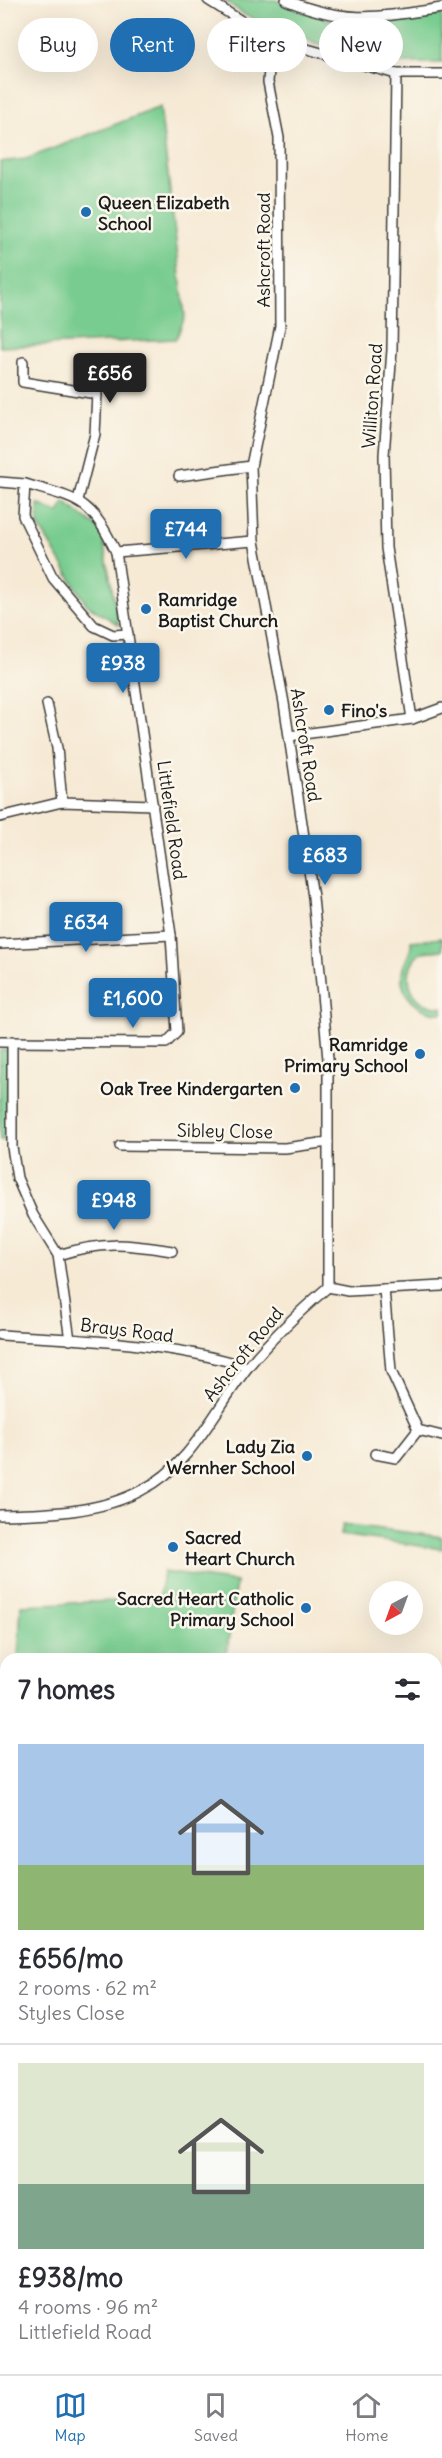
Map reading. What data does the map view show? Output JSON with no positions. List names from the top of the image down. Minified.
{"streets":{"street":["Ashcroft Road","Williton Road","Littlefield Road","Sibley Close","Brays Road"]},"crossings":[["Ashcroft Road","Sibley Close"],["Ashcroft Road","Brays Road"]],"places":["Queen Elizabeth School","Ramridge Baptist Church","Fino's","Ramridge Primary School","Oak Tree Kindergarten","Lady Zia Wernher School","Sacred Heart Church","Sacred Heart Catholic Primary School"],"north":"bottom left","page":{"chip":["Buy","Rent","Filters","New"],"price":["£656","£744","£938","£683","£634","£1,600","£948"],"heading":"7 homes","list":[{"name":"£656/mo","note":"2 rooms · 62 m² · Styles Close"},{"name":"£938/mo","note":"4 rooms · 96 m² · Littlefield Road"}],"tabs":["Map","Saved","Home"]}}
